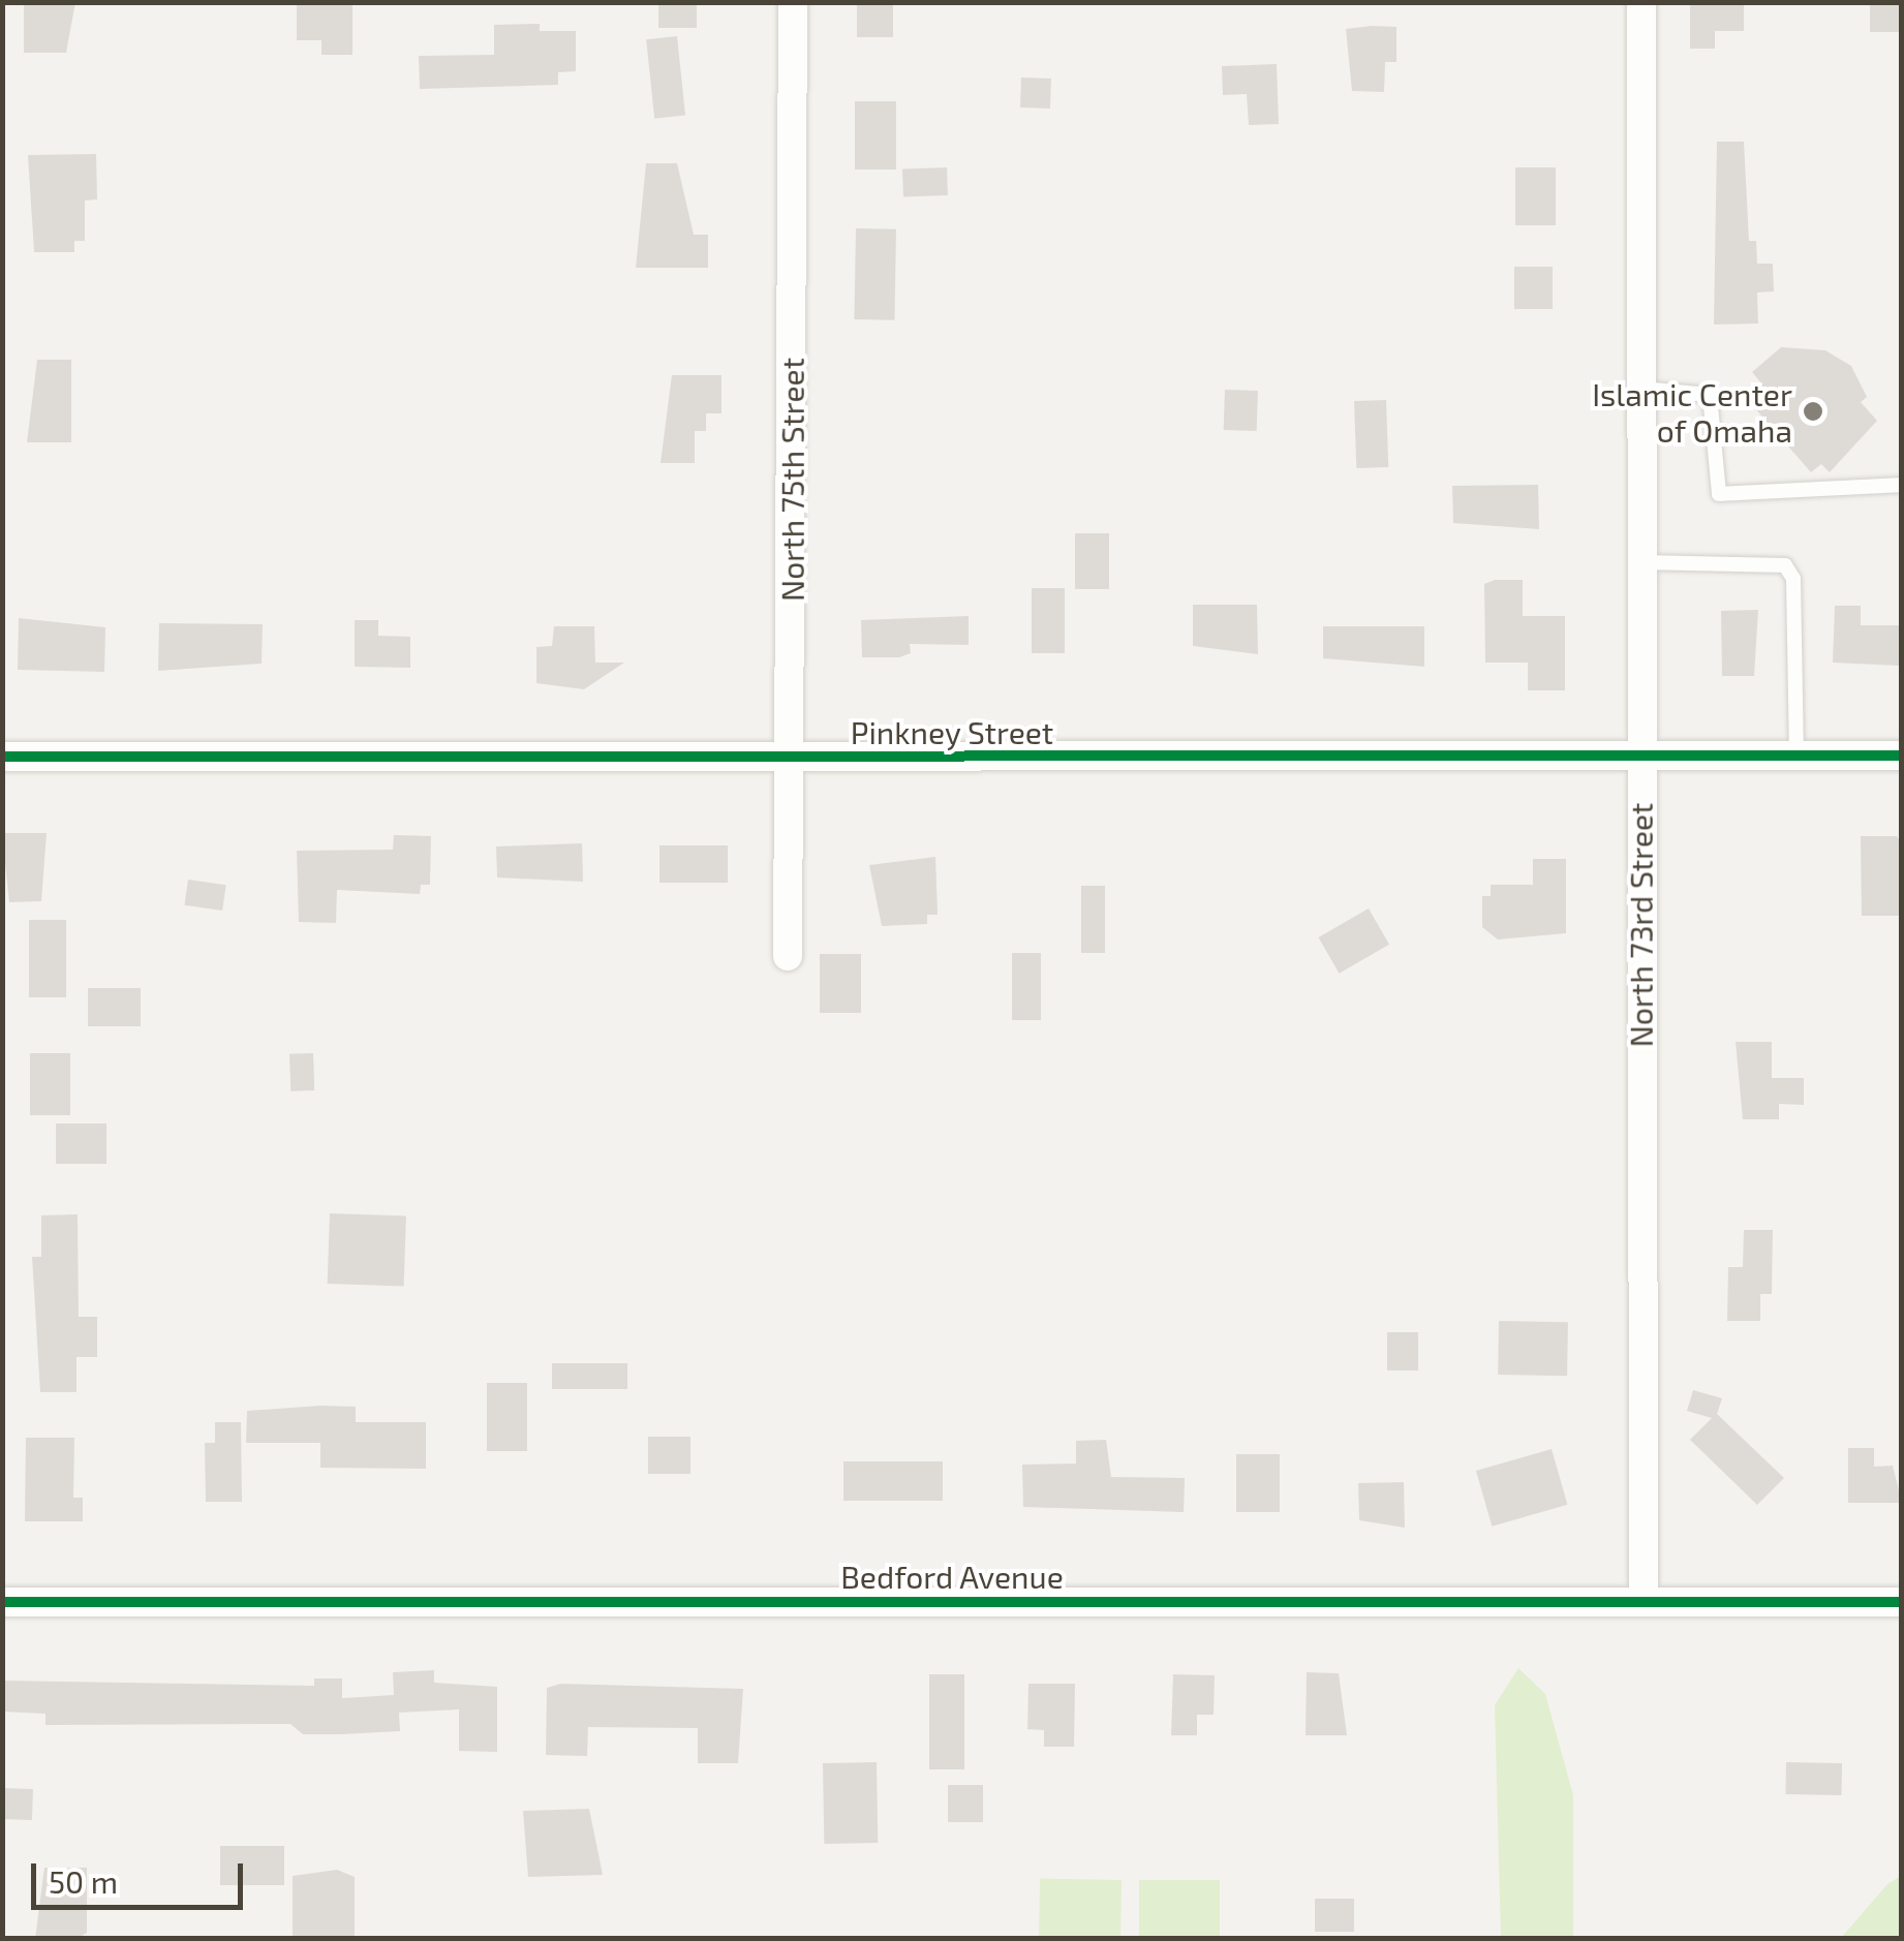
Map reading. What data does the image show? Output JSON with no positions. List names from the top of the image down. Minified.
{"streets":{"street":["North 75th Street","Pinkney Street","North 73rd Street","Bedford Avenue"]},"crossings":[["North 75th Street","Pinkney Street"],["Pinkney Street","North 73rd Street"],["North 73rd Street","Bedford Avenue"]],"places":["Islamic Center of Omaha"],"scale_bar":"50 m"}
